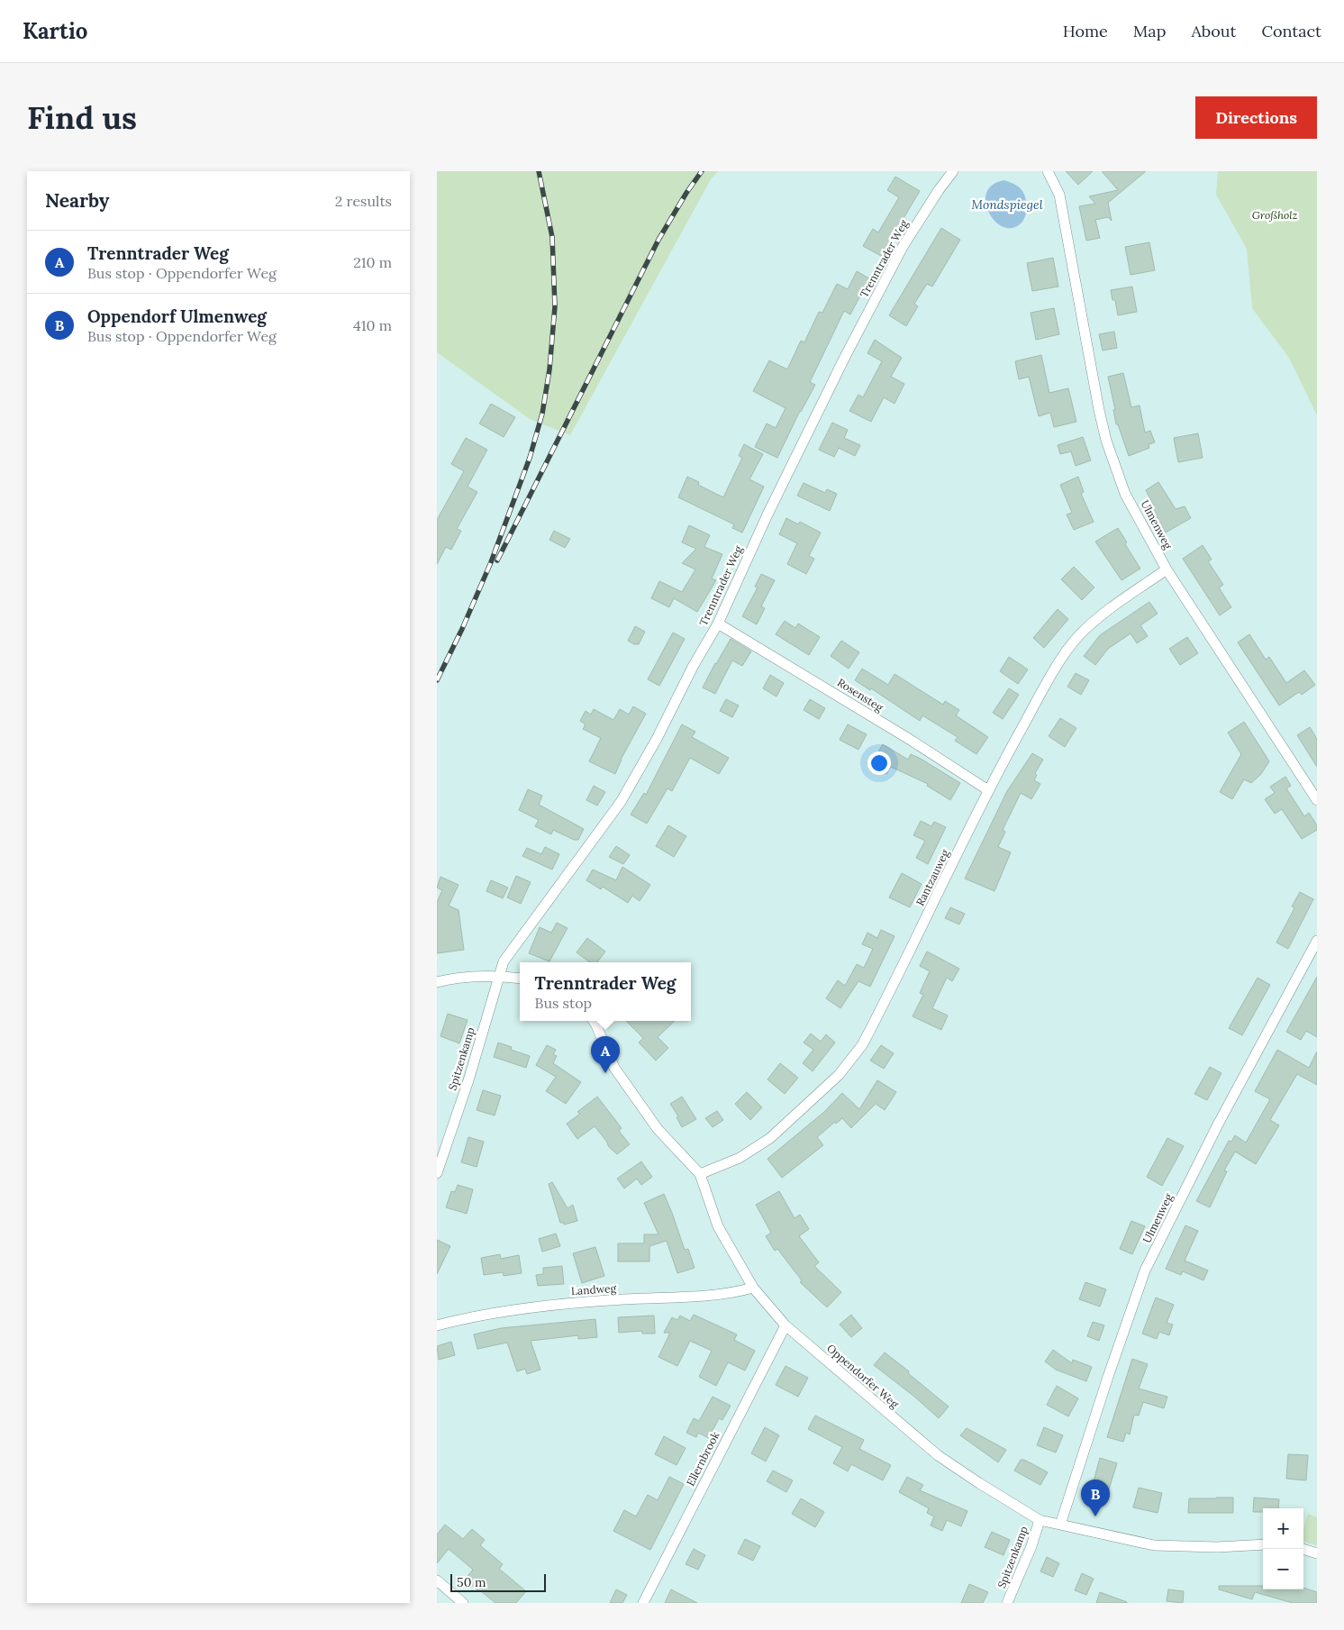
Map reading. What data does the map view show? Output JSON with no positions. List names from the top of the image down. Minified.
{"streets":{"street":["Trenntrader Weg","Ulmenweg","Rosensteg","Rantzauweg","Spitzenkamp","Landweg","Oppendorfer Weg","Ellernbrook"]},"crossings":[["Trenntrader Weg","Rosensteg"],["Trenntrader Weg","Spitzenkamp"],["Ulmenweg","Rantzauweg"],["Ulmenweg","Oppendorfer Weg"],["Rosensteg","Rantzauweg"],["Rantzauweg","Oppendorfer Weg"],["Spitzenkamp","Oppendorfer Weg"],["Landweg","Oppendorfer Weg"],["Oppendorfer Weg","Ellernbrook"]],"water":["Mondspiegel"],"parks":["Großholz"],"scale_bar":"50 m","page":{"header":"Kartio","nav":["Home","Map","About","Contact"],"buttons":"Directions","title":"Find us","heading":["Nearby","2 results"],"list":[{"mark":"A","name":"Trenntrader Weg","note":"Bus stop · Oppendorfer Weg","value":"210 m"},{"mark":"B","name":"Oppendorf Ulmenweg","note":"Bus stop · Oppendorfer Weg","value":"410 m"}],"popup":["Trenntrader Weg","Bus stop"],"pins":["A","B"],"map_buttons":["+","−"],"scale":"50 m"}}
